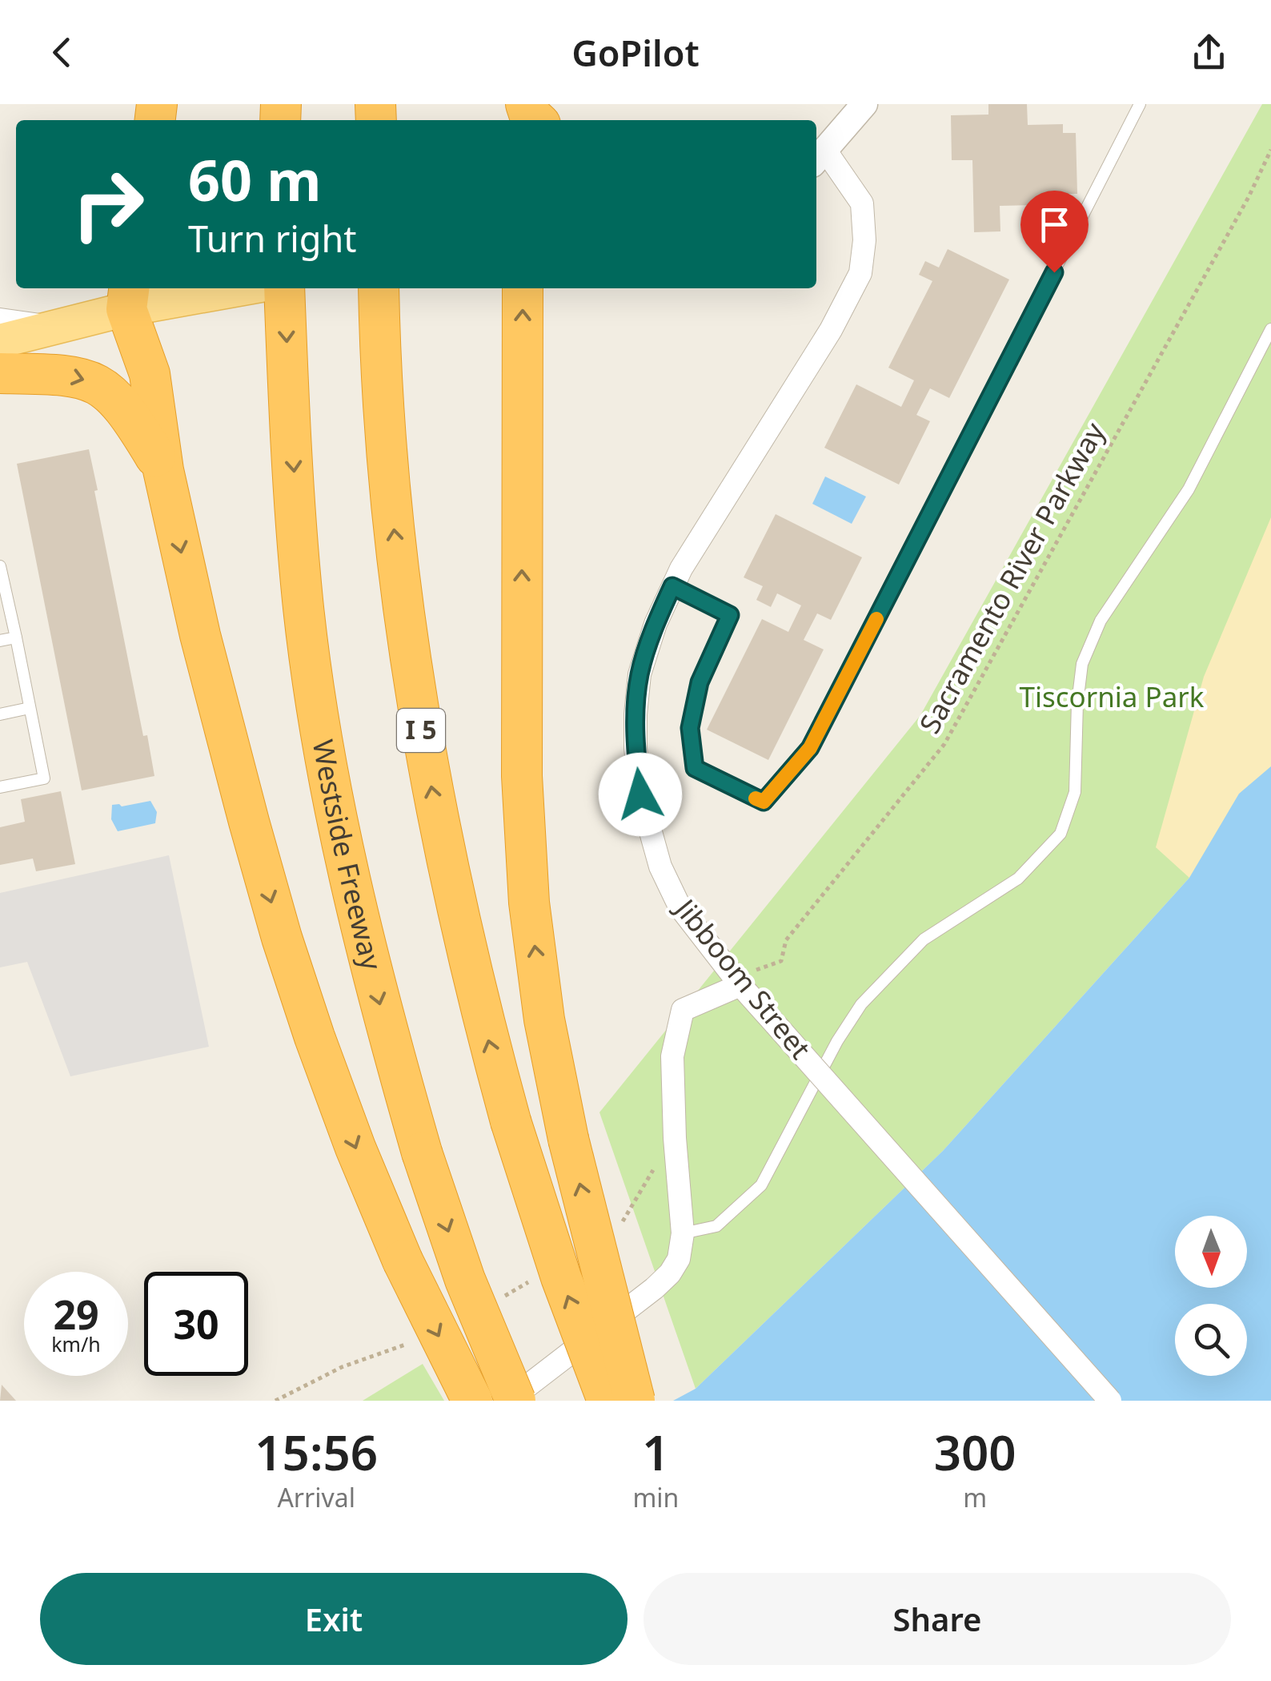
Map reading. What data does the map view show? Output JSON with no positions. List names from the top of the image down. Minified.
{"streets":{"highway":["I 5","Westside Freeway"],"street":["Jibboom Street"],"path":["Sacramento River Parkway"]},"crossings":[["Sacramento River Parkway","Jibboom Street"]],"parks":["Tiscornia Park"],"north":"bottom","page":{"header":"GoPilot","turn":["60 m","Turn right"],"speed":"29 km/h","limit":"30","eta":["15:56","Arrival","1","min","300","m"],"buttons":["Exit","Share"]}}
